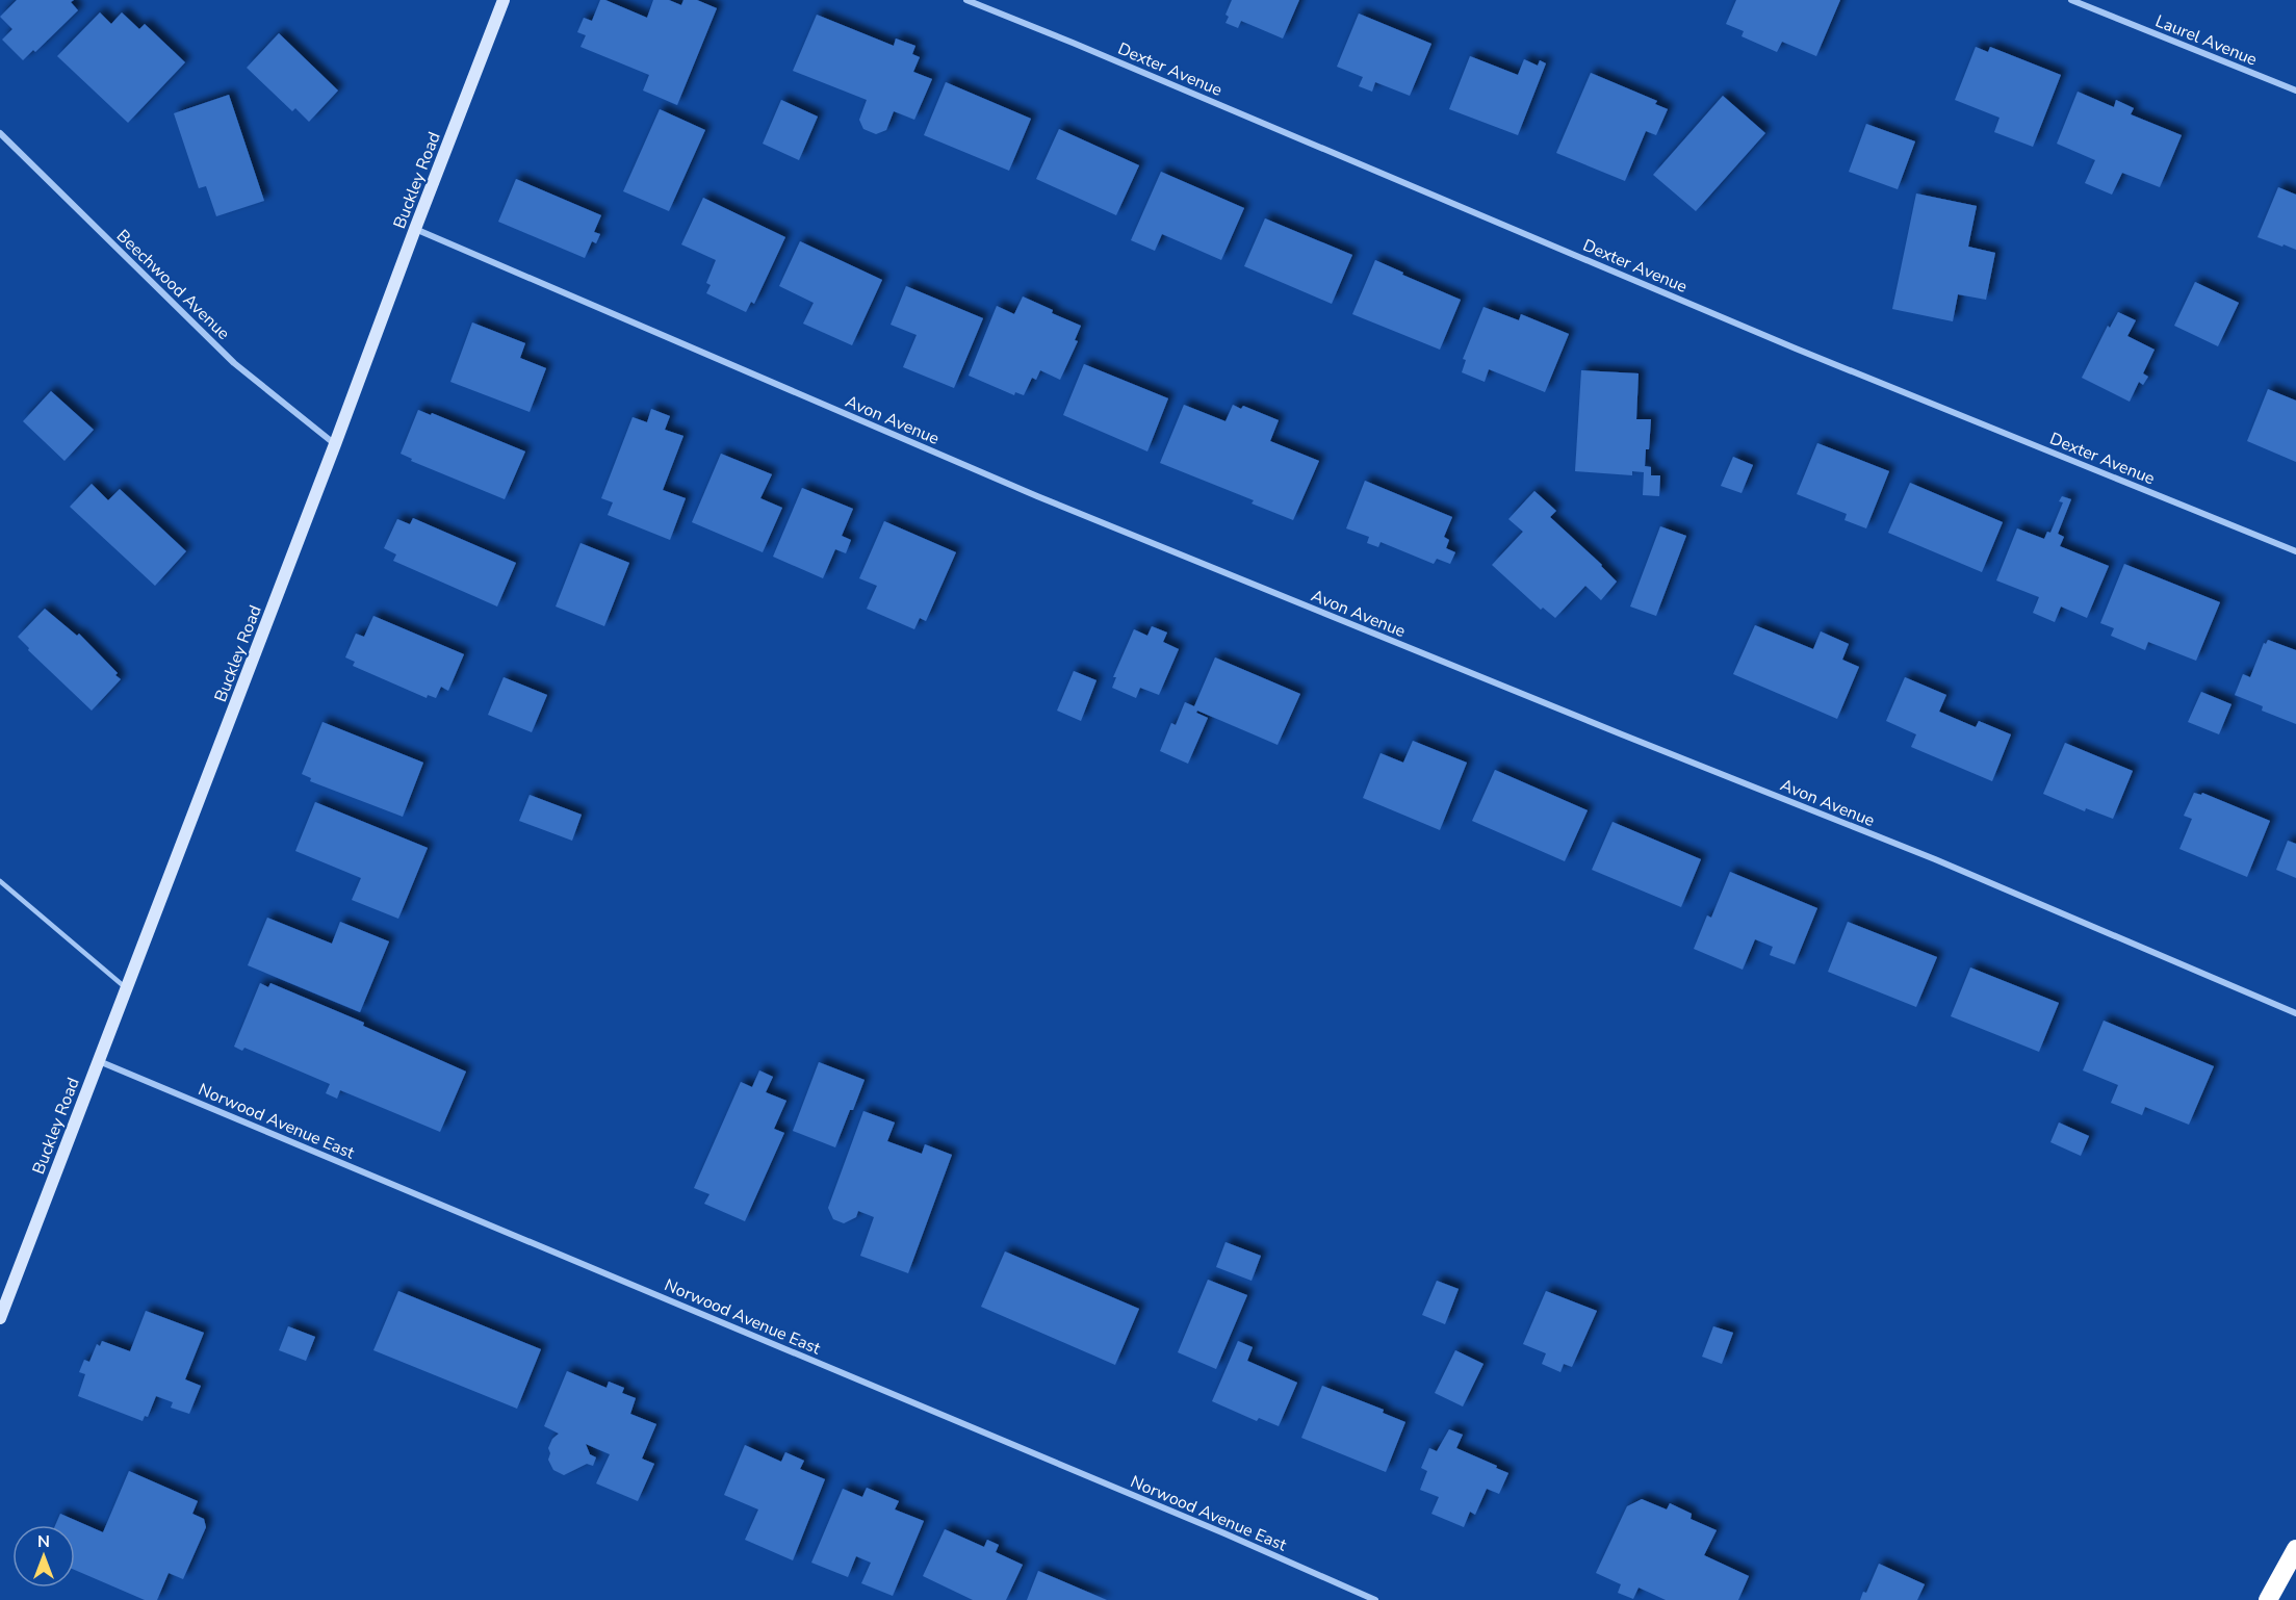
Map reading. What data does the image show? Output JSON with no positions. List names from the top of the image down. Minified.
{"streets":{"street":["Laurel Avenue","Dexter Avenue","Buckley Road","Beechwood Avenue","Avon Avenue","Norwood Avenue East"]},"crossings":[["Buckley Road","Beechwood Avenue"],["Buckley Road","Avon Avenue"],["Buckley Road","Norwood Avenue East"]],"north":"top"}
